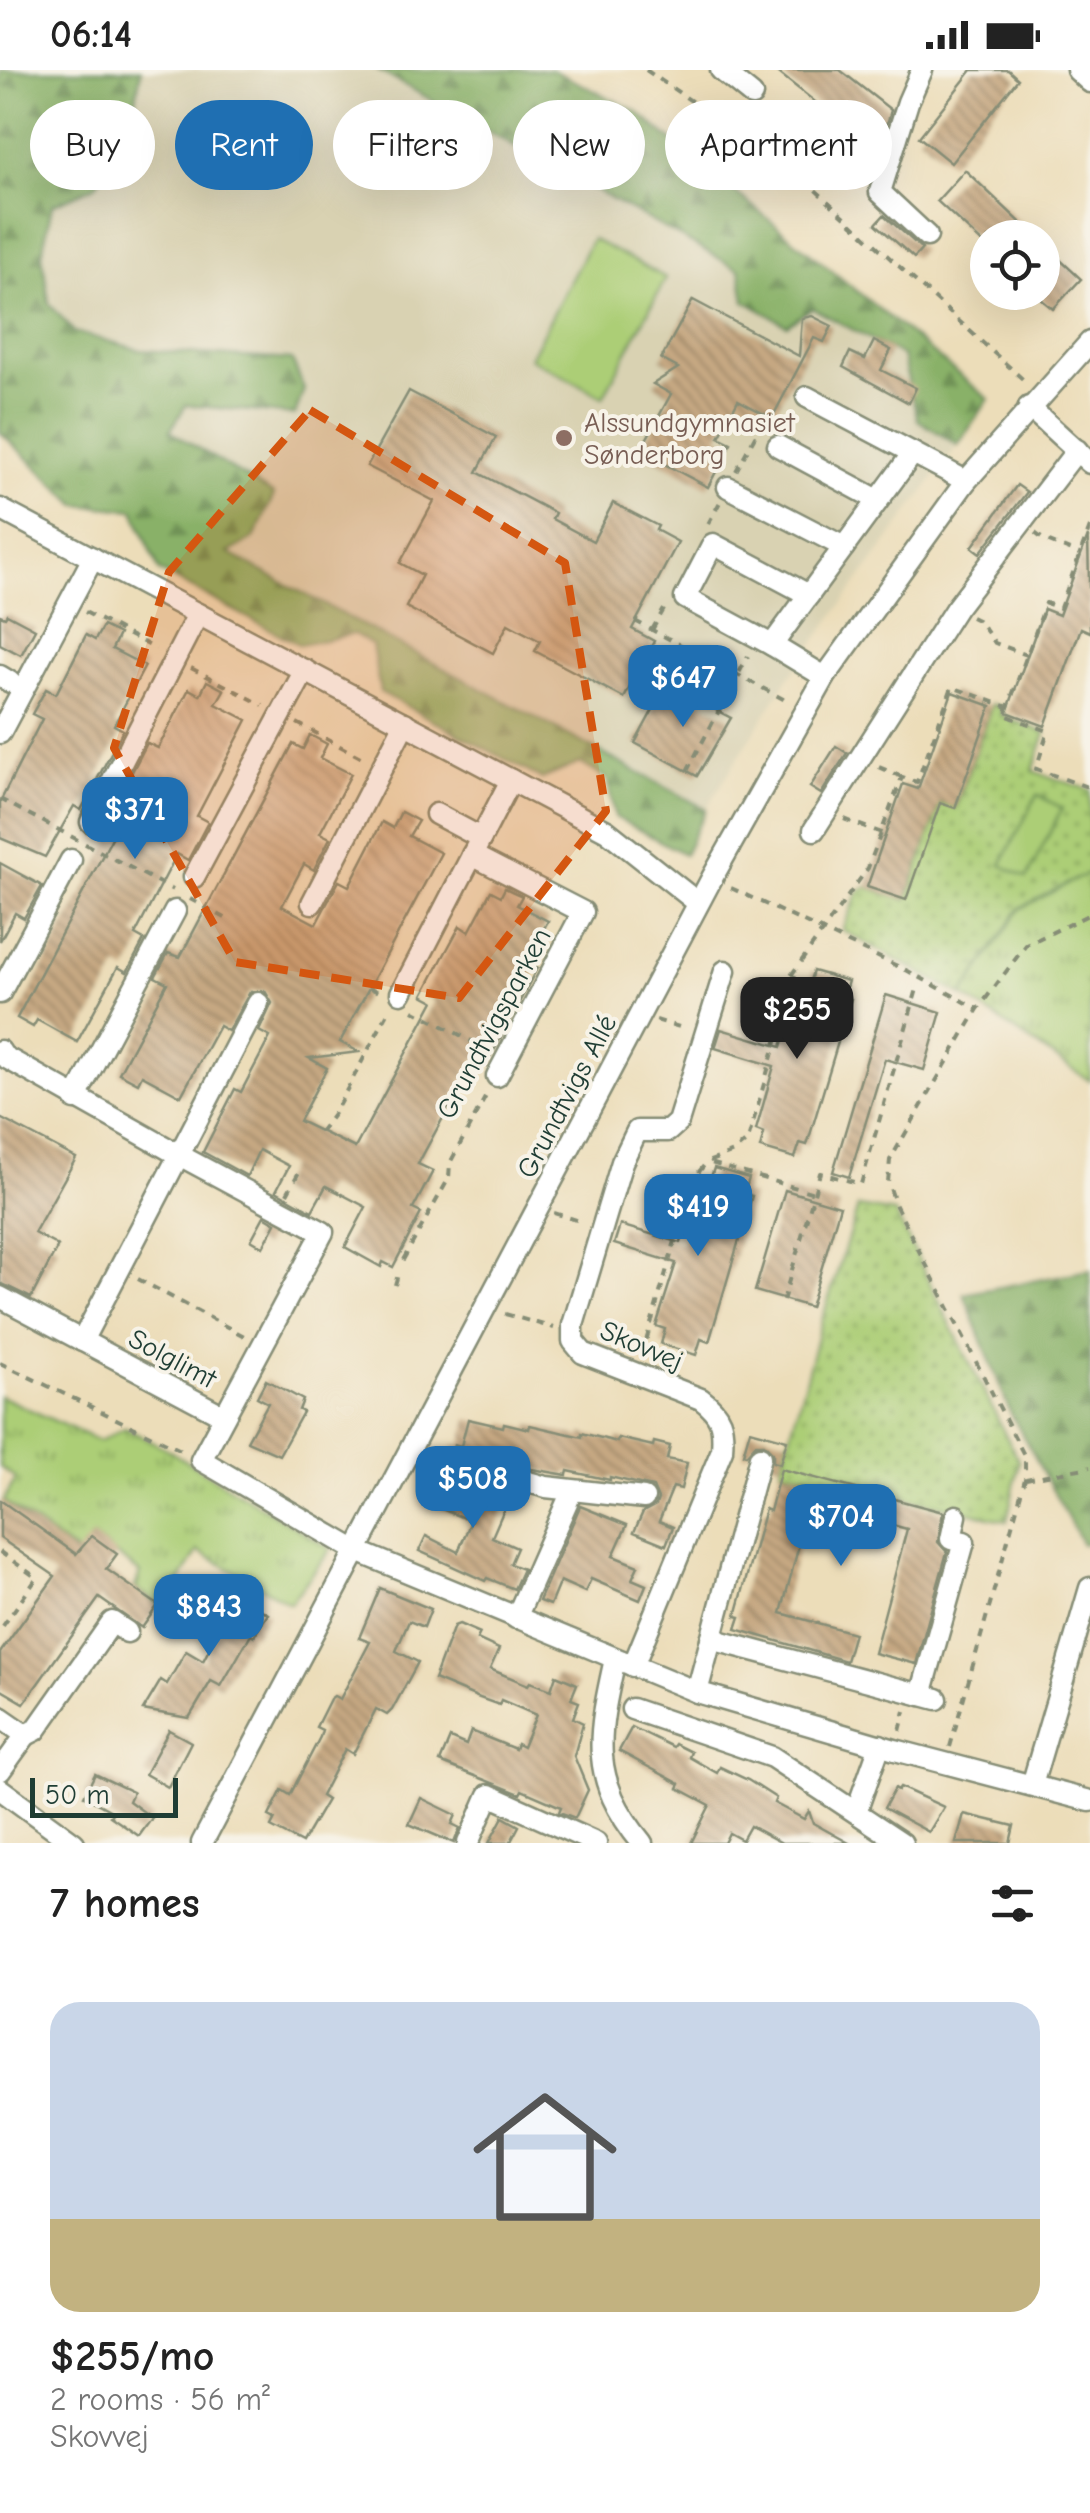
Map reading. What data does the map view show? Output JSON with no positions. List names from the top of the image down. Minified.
{"streets":{"street":["Grundtvigsparken","Grundtvigs Allé","Skovvej","Solglimt"]},"places":["Alssundgymnasiet Sønderborg"],"scale_bar":"50 m","page":{"status":"06:14","chip":["Buy","Rent","Filters","New","Apartment"],"price":["$647","$371","$255","$419","$508","$704","$843"],"scale":"50 m","heading":"7 homes","list":[{"name":"$255/mo","note":"2 rooms · 56 m² · Skovvej"}]}}
